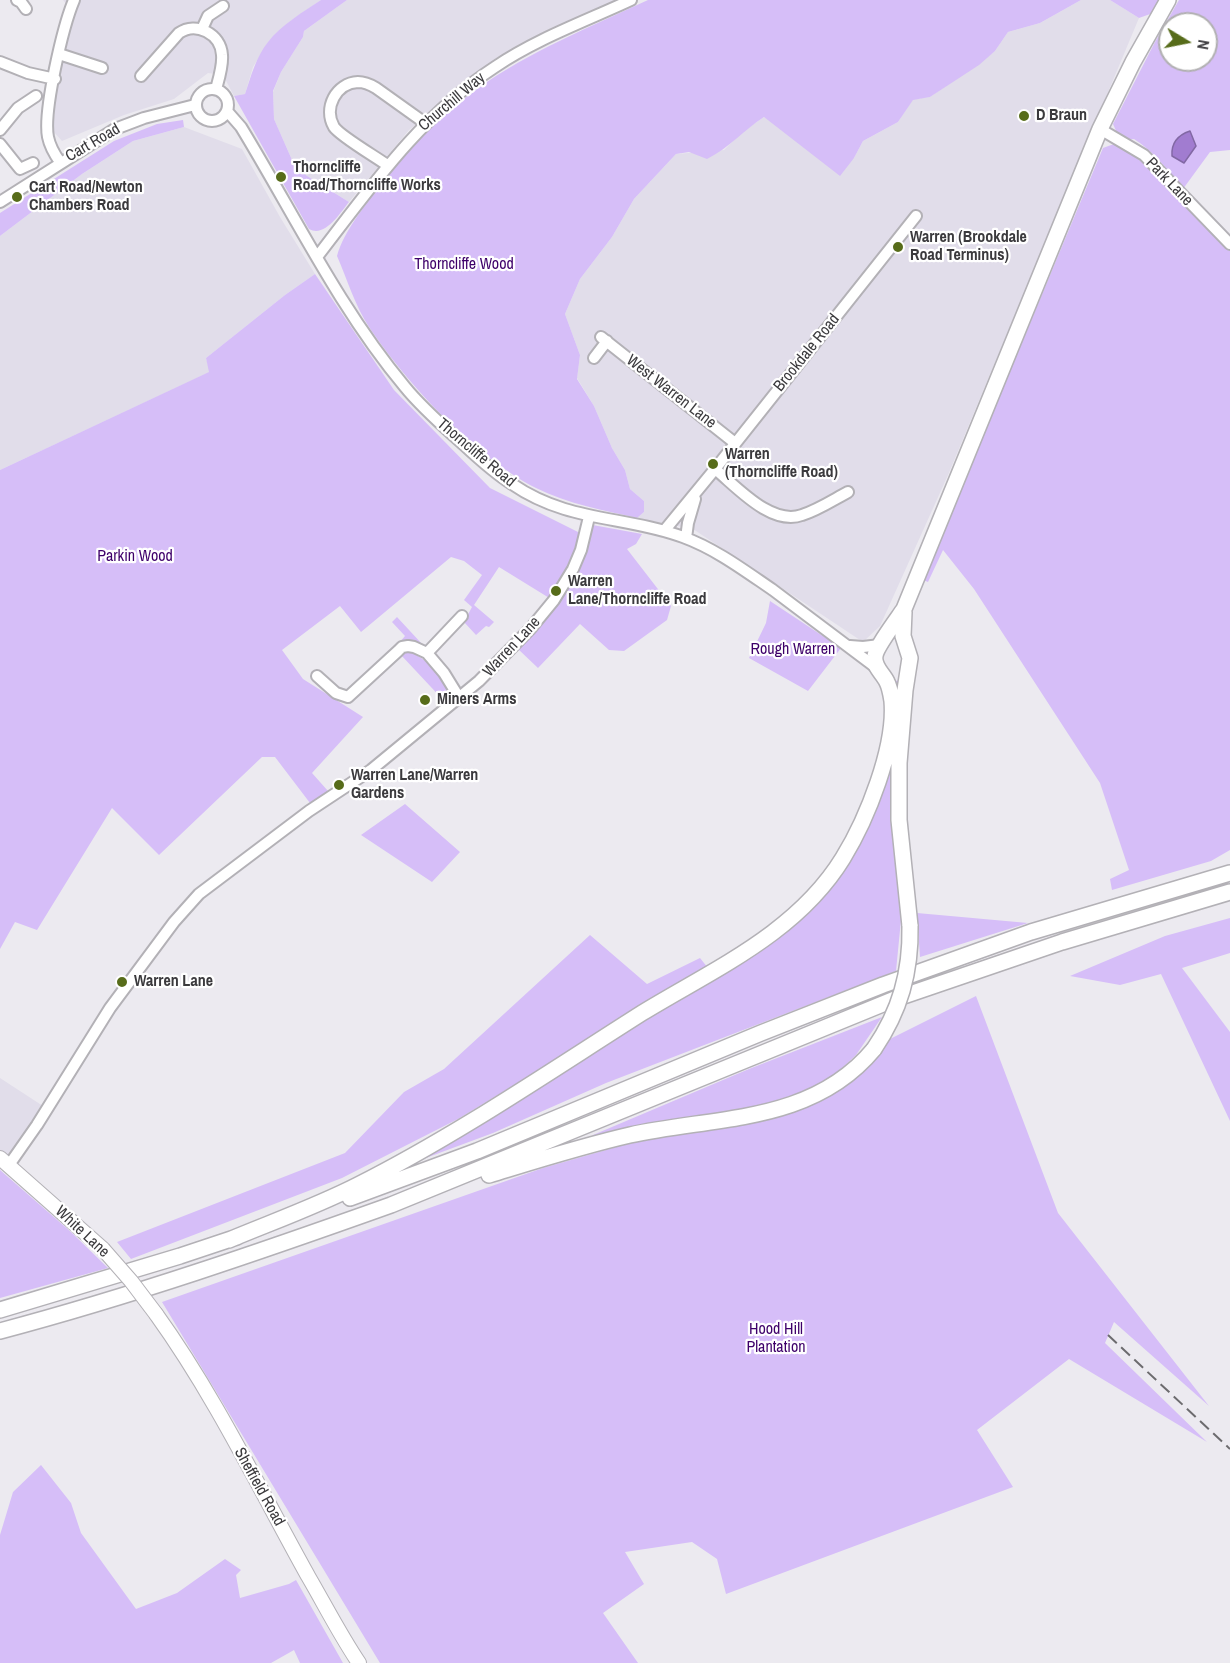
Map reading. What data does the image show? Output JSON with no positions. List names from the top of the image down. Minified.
{"streets":{"main road":["White Lane","Sheffield Road"],"street":["Churchill Way","Cart Road","Park Lane","Brookdale Road","West Warren Lane","Thorncliffe Road","Warren Lane"]},"crossings":[["Churchill Way","Thorncliffe Road"],["Cart Road","Thorncliffe Road"],["Brookdale Road","West Warren Lane"],["Brookdale Road","Thorncliffe Road"],["Thorncliffe Road","Warren Lane"],["Warren Lane","White Lane"],["White Lane","Sheffield Road"]],"parks":["Thorncliffe Wood","Parkin Wood","Rough Warren","Hood Hill Plantation"],"places":["D Braun","Thorncliffe Road/Thorncliffe Works","Cart Road/Newton Chambers Road","Warren (Brookdale Road Terminus)","Warren (Thorncliffe Road)","Warren Lane/Thorncliffe Road","Miners Arms","Warren Lane/Warren Gardens","Warren Lane"],"north":"right"}
